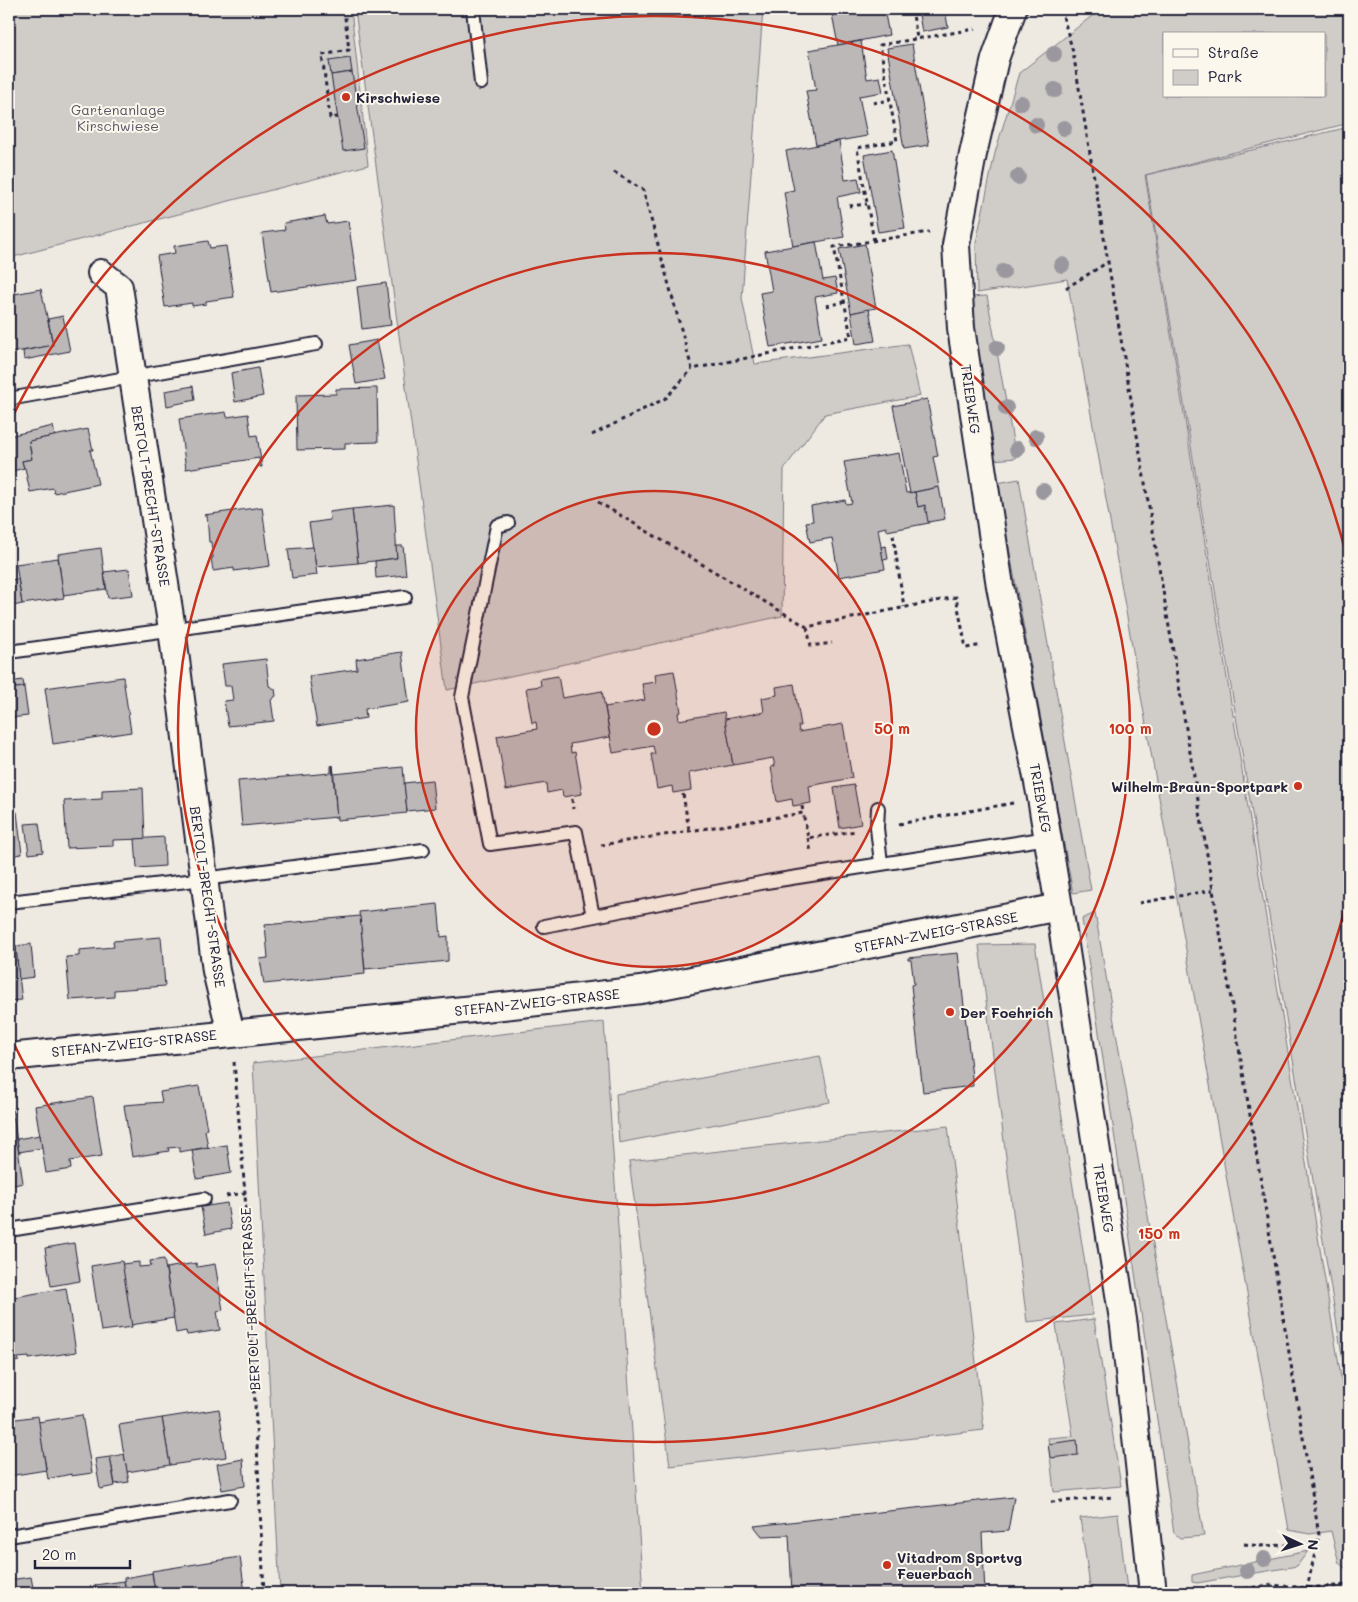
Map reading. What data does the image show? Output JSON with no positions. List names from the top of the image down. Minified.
{"streets":{"street":["TRIEBWEG","BERTOLT-BRECHT-STRASSE","STEFAN-ZWEIG-STRASSE"]},"crossings":[["TRIEBWEG","STEFAN-ZWEIG-STRASSE"],["BERTOLT-BRECHT-STRASSE","STEFAN-ZWEIG-STRASSE"]],"parks":["Gartenanlage Kirschwiese"],"places":["Kirschwiese","Wilhelm-Braun-Sportpark","Der Foehrich","Vitadrom Sportvg Feuerbach"],"legend":["Straße","Park"],"scale_bar":"20 m","north":"right","rings":["50 m","100 m","150 m"]}
